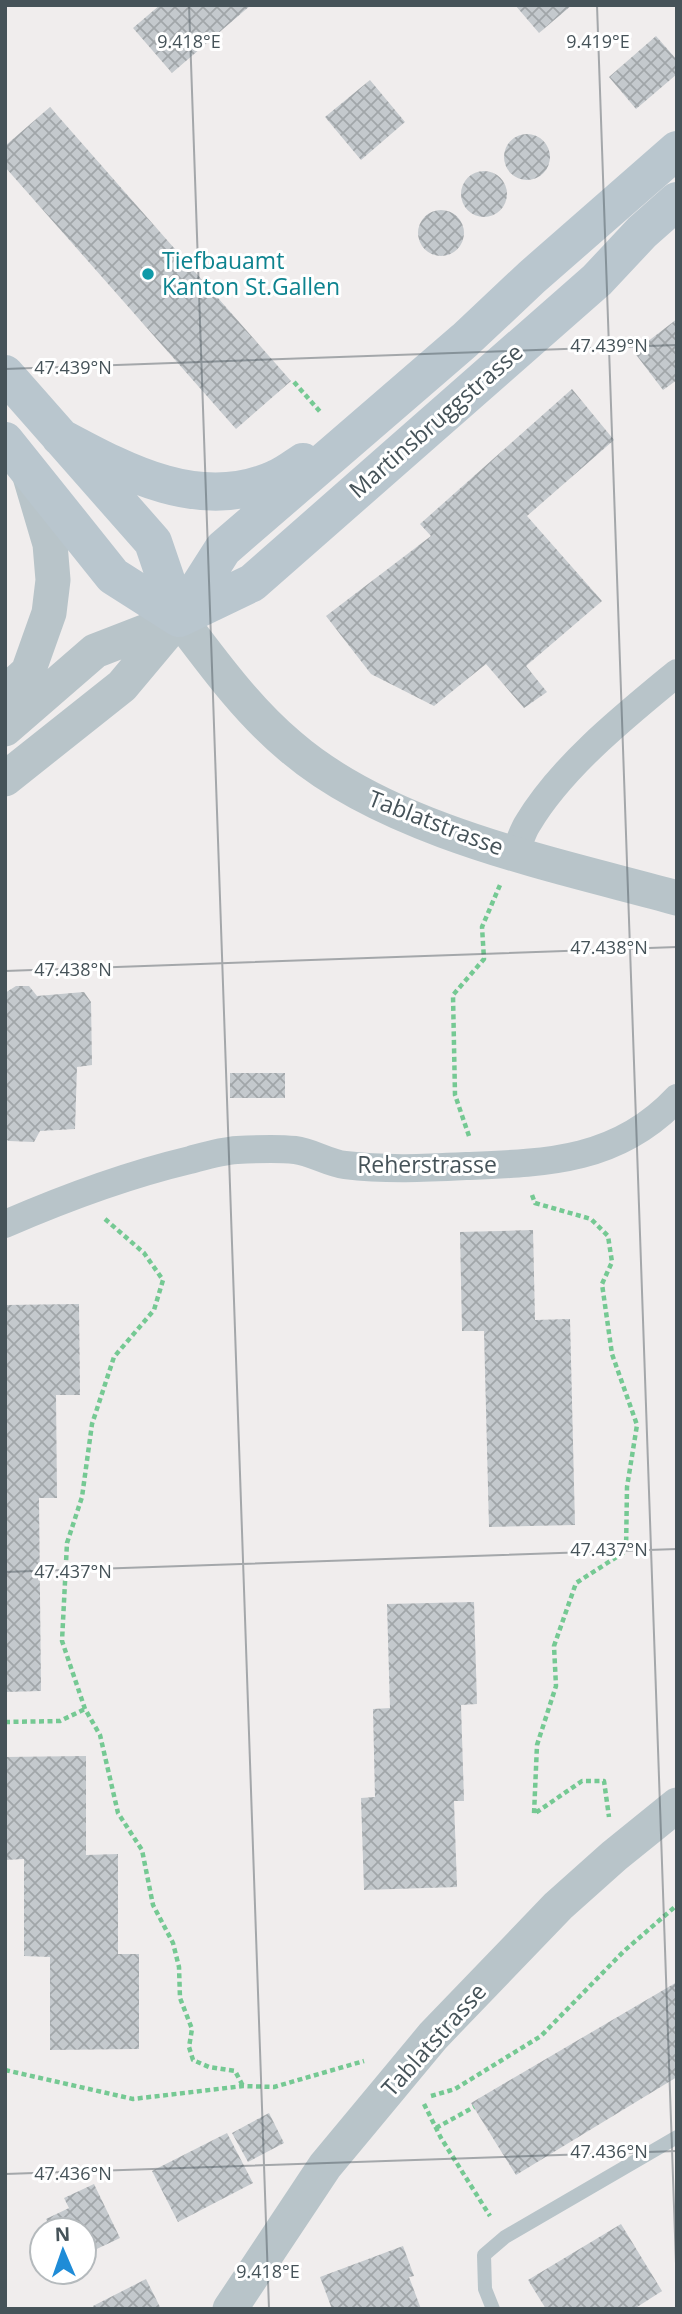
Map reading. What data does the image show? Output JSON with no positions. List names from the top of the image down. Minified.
{"streets":{"main road":["Martinsbruggstrasse"],"street":["Tablatstrasse","Reherstrasse"]},"crossings":[["Martinsbruggstrasse","Tablatstrasse"]],"places":["Tiefbauamt Kanton St.Gallen"],"north":"top","coordinates":["9.418°E","9.419°E","47.439°N","47.438°N","47.437°N","47.436°N"]}
